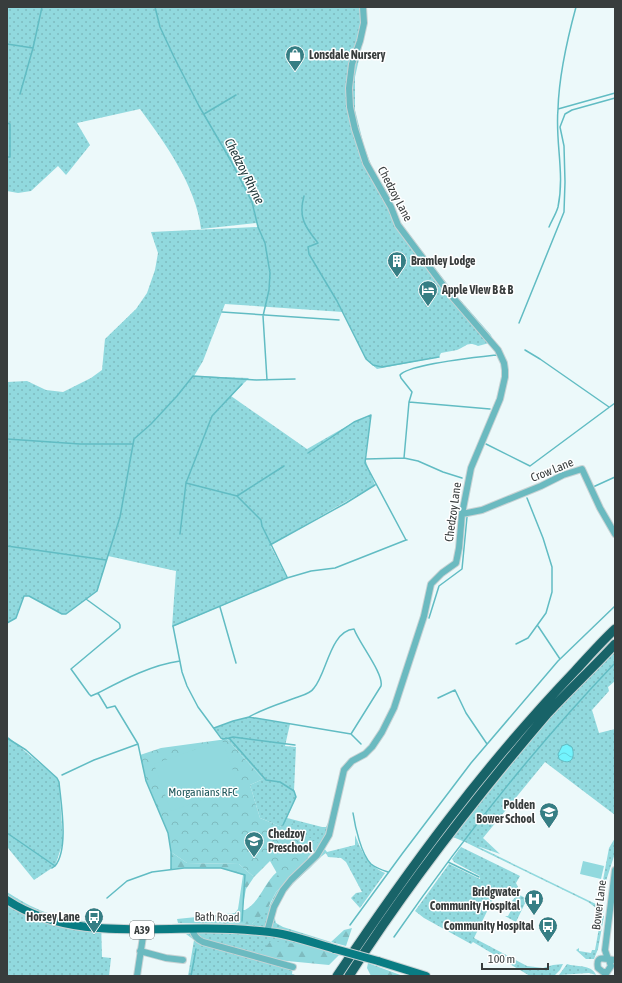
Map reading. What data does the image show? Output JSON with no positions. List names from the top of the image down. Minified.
{"streets":{"main road":["Bath Road","A39"],"street":["Chedzoy Lane","Crow Lane","Bower Lane"]},"crossings":[["Chedzoy Lane","Crow Lane"],["Chedzoy Lane","Bath Road"]],"water":["Chedzoy Rhyne"],"parks":["Morganians RFC"],"places":{"shop":["Lonsdale Nursery"],"building":["Bramley Lodge"],"hotel":["Apple View B & B"],"school or university":["Polden Bower School","Chedzoy Preschool"],"hospital":["Bridgwater Community Hospital"],"bus stop":["Horsey Lane","Community Hospital"]},"scale_bar":"100 m"}
